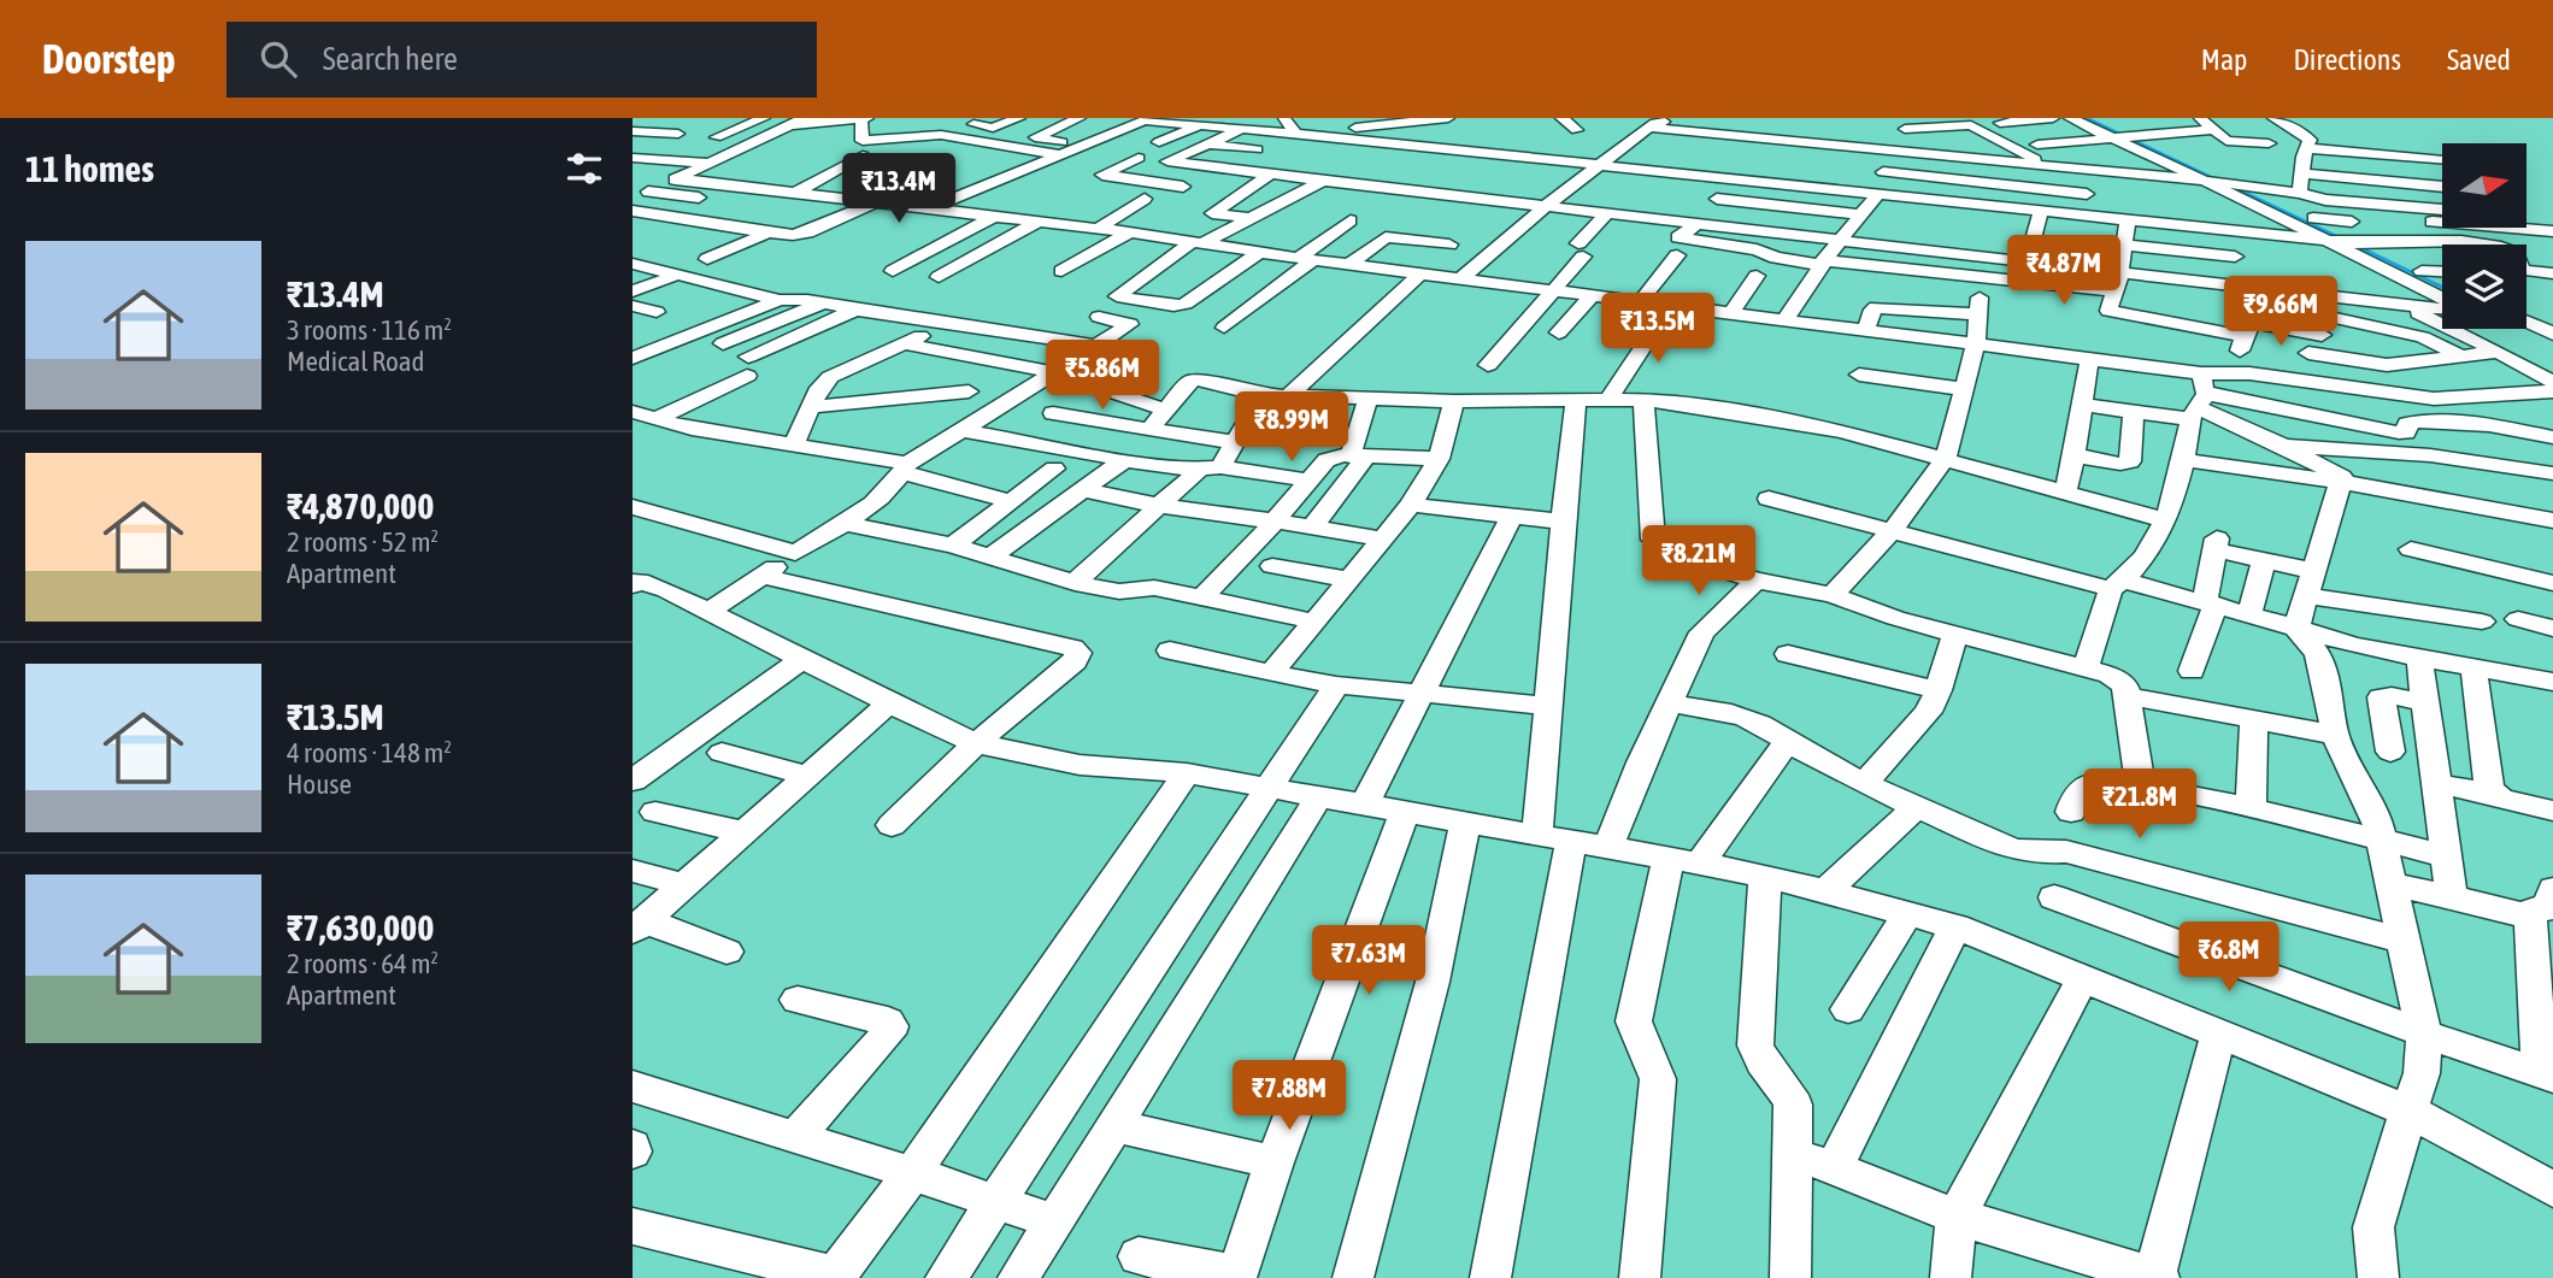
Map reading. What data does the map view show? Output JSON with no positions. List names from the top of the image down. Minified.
{"north":"right","page":{"header":"Doorstep","search":"Search here","nav":["Map","Directions","Saved"],"heading":"11 homes","price":["₹13.4M","₹4.87M","₹9.66M","₹13.5M","₹5.86M","₹8.99M","₹8.21M","₹21.8M","₹6.8M","₹7.63M","₹7.88M"],"list":[{"name":"₹13.4M","note":"3 rooms · 116 m² · Medical Road"},{"name":"₹4,870,000","note":"2 rooms · 52 m² · Apartment"},{"name":"₹13.5M","note":"4 rooms · 148 m² · House"},{"name":"₹7,630,000","note":"2 rooms · 64 m² · Apartment"}]}}
